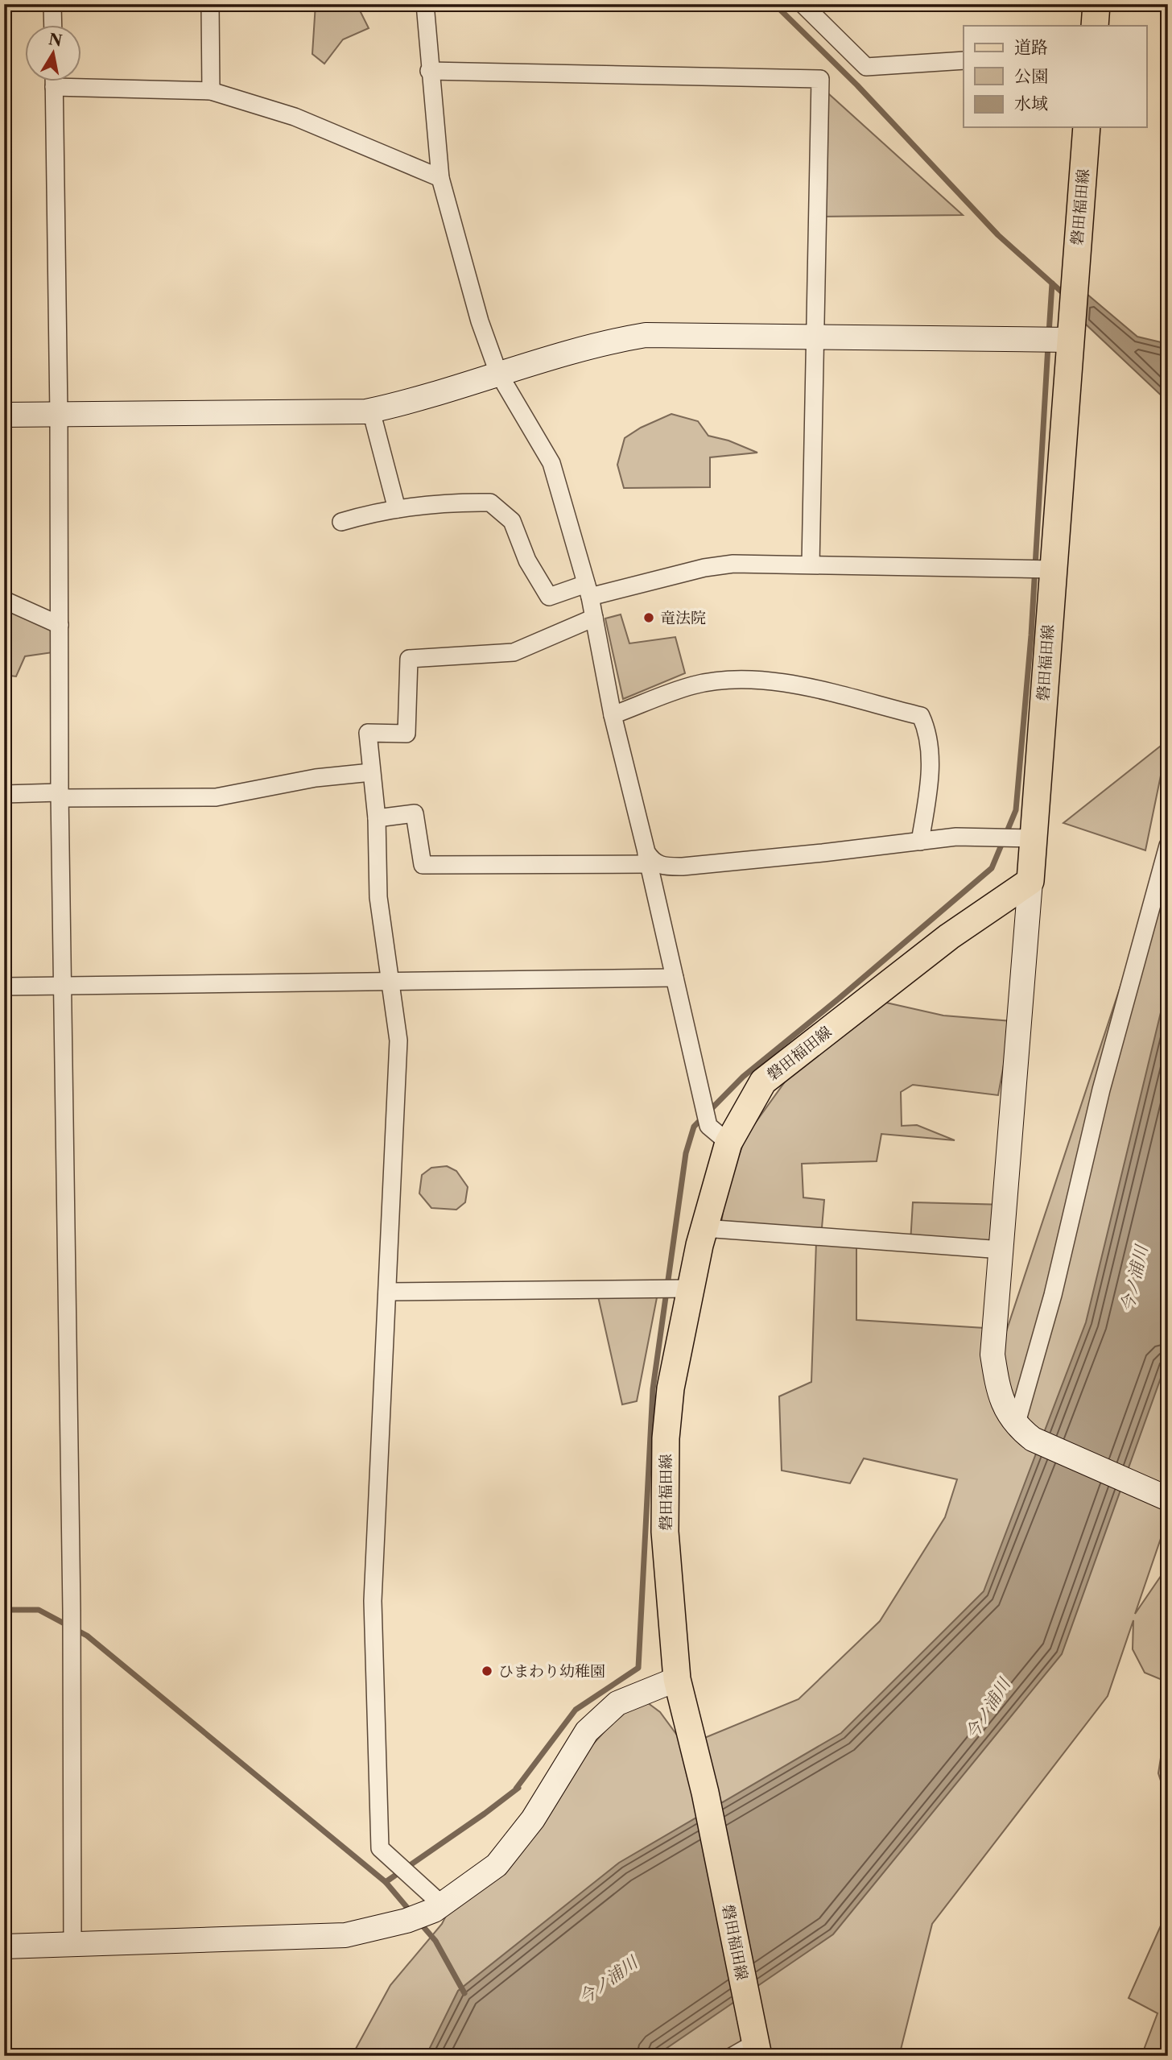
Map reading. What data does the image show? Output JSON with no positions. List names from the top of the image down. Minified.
{"streets":{"main road":["磐田福田線"]},"water":["今ノ浦川"],"places":["竜法院","ひまわり幼稚園"],"legend":["道路","公園","水域"],"north":"top"}
